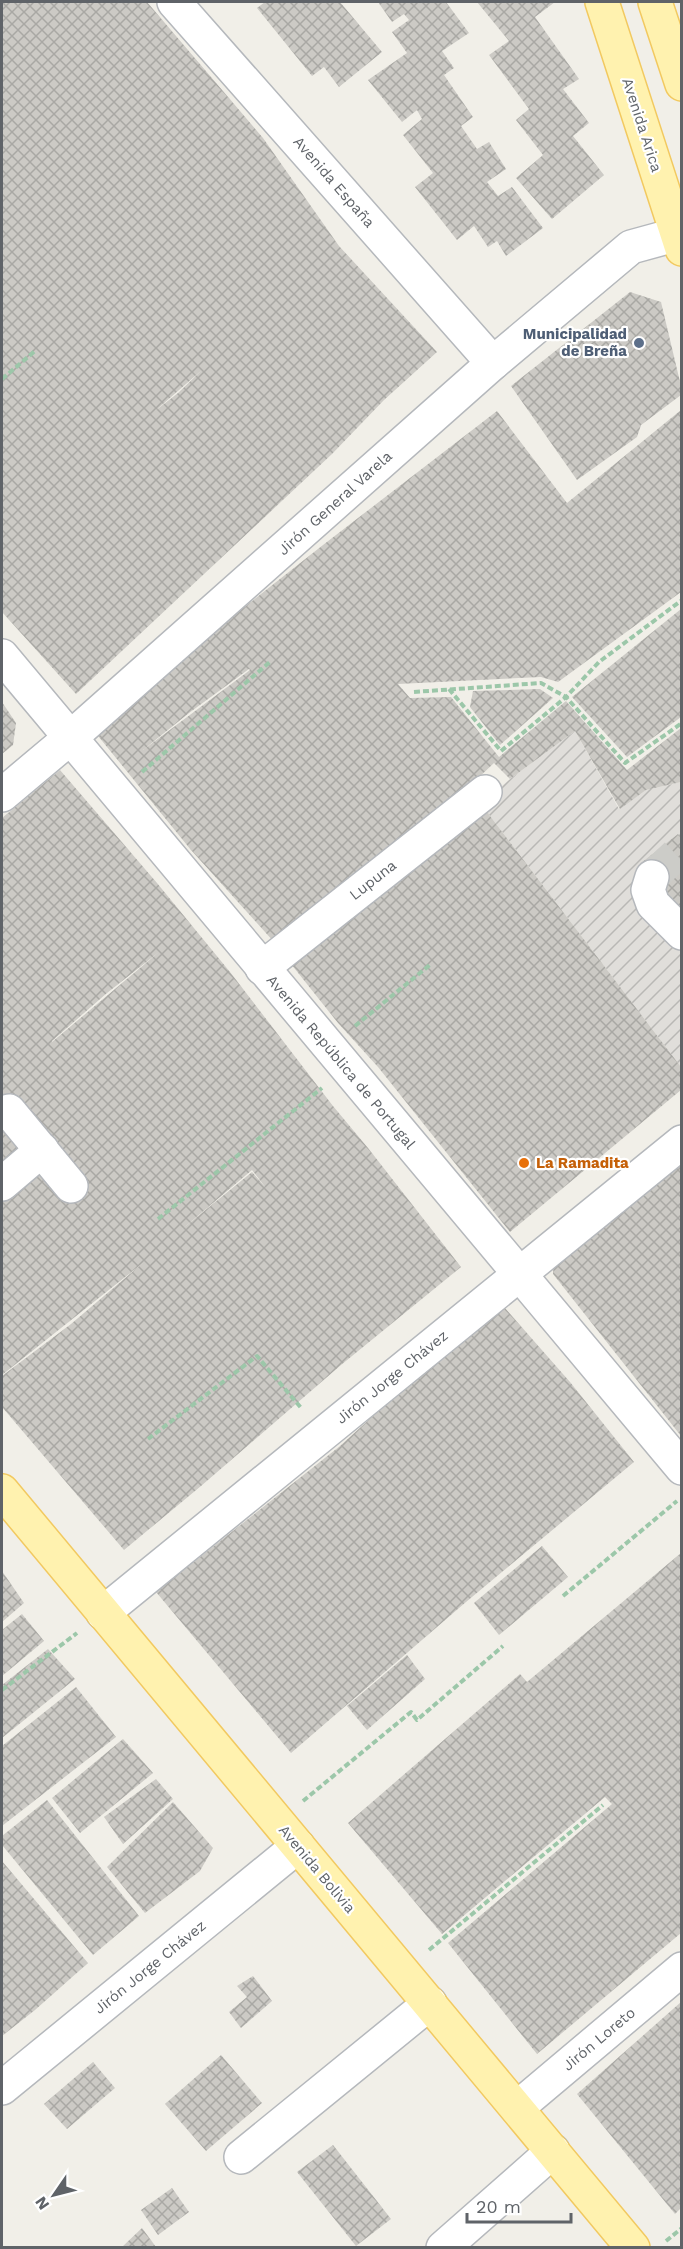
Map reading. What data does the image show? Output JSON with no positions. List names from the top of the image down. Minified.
{"streets":{"main road":["Avenida Arica","Avenida Bolivia"],"street":["Avenida España","Jirón General Varela","Lupuna","Avenida República de Portugal","Jirón Jorge Chávez","Jirón Loreto"]},"crossings":[["Avenida Arica","Jirón General Varela"],["Avenida España","Jirón General Varela"],["Jirón General Varela","Avenida República de Portugal"],["Lupuna","Avenida República de Portugal"],["Avenida República de Portugal","Jirón Jorge Chávez"],["Jirón Jorge Chávez","Avenida Bolivia"],["Avenida Bolivia","Jirón Loreto"]],"places":["Municipalidad de Breña","La Ramadita"],"scale_bar":"20 m","north":"bottom left"}
